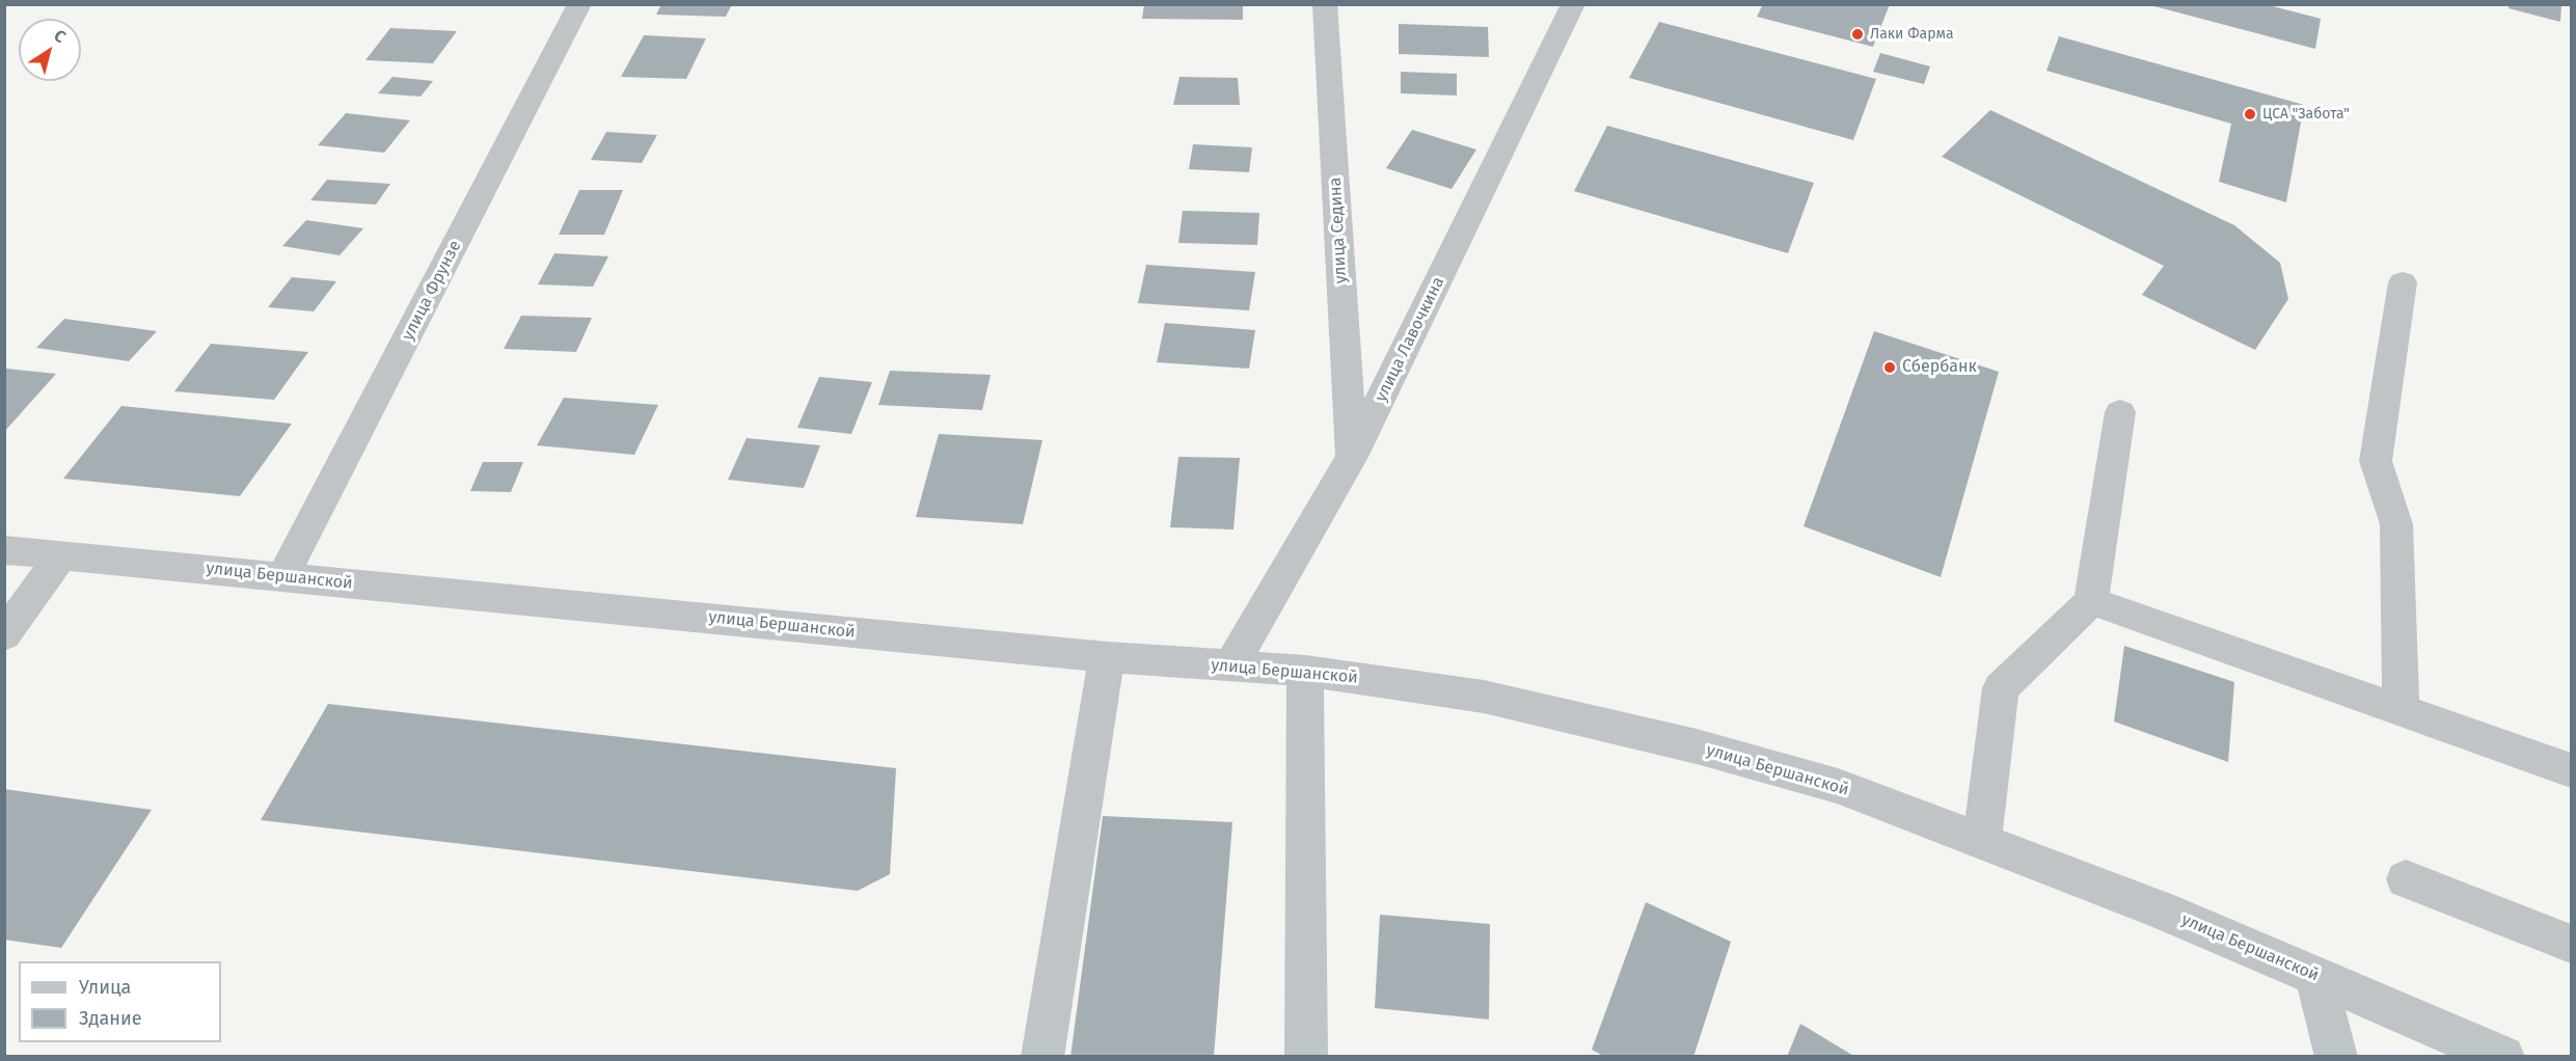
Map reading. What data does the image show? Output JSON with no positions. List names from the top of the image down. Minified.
{"streets":{"street":["улица Седина","улица Фрунзе","улица Лавочкина","улица Бершанской"]},"crossings":[["улица Седина","улица Лавочкина"],["улица Фрунзе","улица Бершанской"],["улица Лавочкина","улица Бершанской"]],"places":["Лаки Фарма","ЦСА \"Забота\"","Сбербанк"],"legend":["Улица","Здание"],"north":"top right"}
